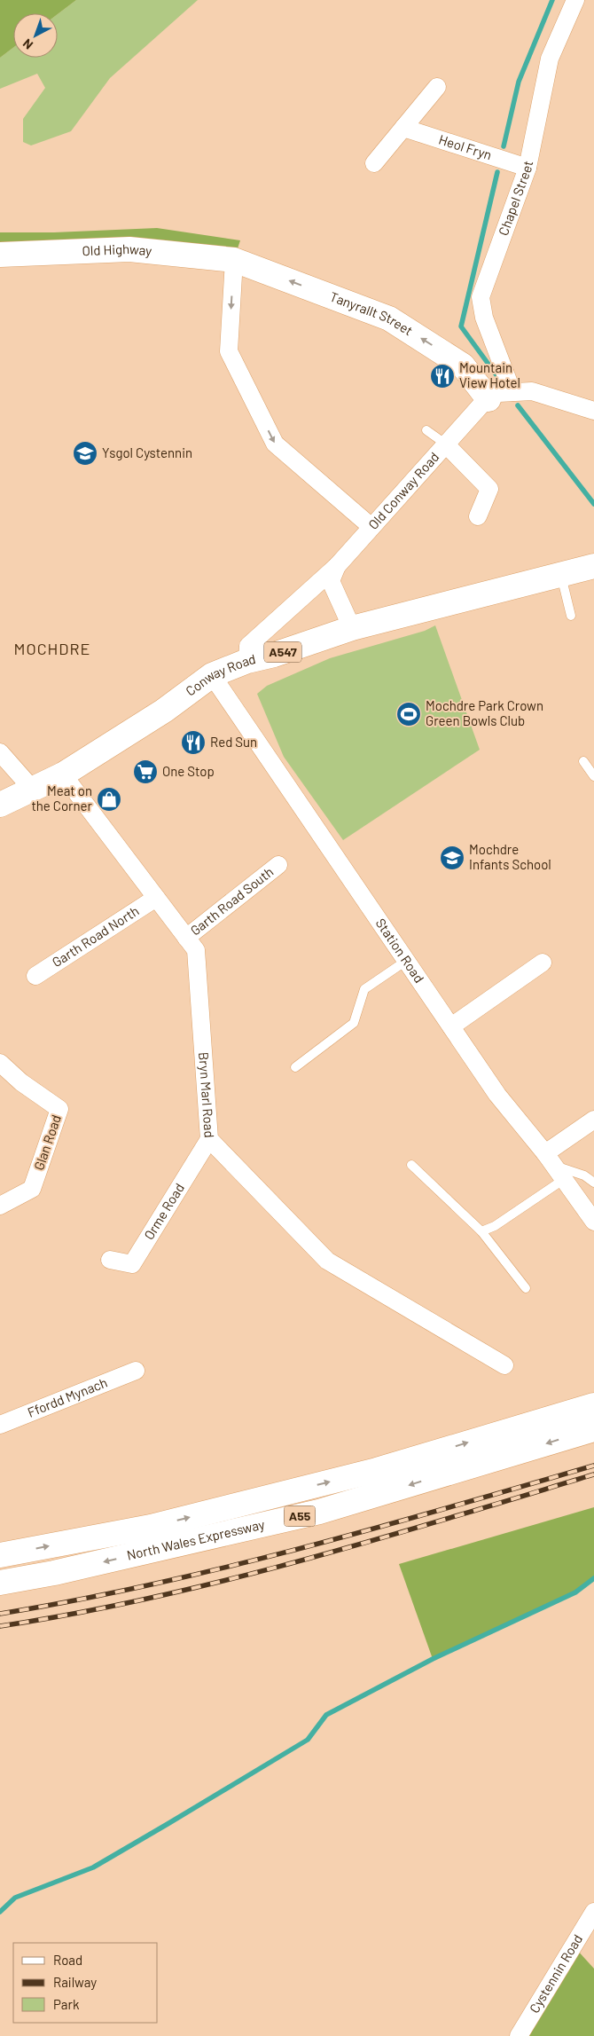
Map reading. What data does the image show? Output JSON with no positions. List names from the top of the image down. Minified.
{"streets":{"main road":["Old Highway","Tanyrallt Street","A547","Conway Road","A55","North Wales Expressway"],"street":["Heol Fryn","Chapel Street","Old Conway Road","Garth Road South","Garth Road North","Station Road","Bryn Marl Road","Glan Road","Orme Road","Ffordd Mynach","Cystennin Road"]},"crossings":[["Heol Fryn","Chapel Street"],["Chapel Street","Old Conway Road"],["Old Highway","Tanyrallt Street"],["Tanyrallt Street","Old Conway Road"],["Old Conway Road","Conway Road"],["Conway Road","Station Road"],["Conway Road","Bryn Marl Road"],["Garth Road South","Bryn Marl Road"],["Garth Road North","Bryn Marl Road"],["Bryn Marl Road","Orme Road"]],"one_way":["Tanyrallt Street"],"districts":["MOCHDRE"],"places":{"restaurant":["Mountain View Hotel","Red Sun"],"school or university":["Ysgol Cystennin","Mochdre Infants School"],"sports":["Mochdre Park Crown Green Bowls Club"],"supermarket":["One Stop"],"shop":["Meat on the Corner"]},"legend":["Road","Railway","Park"],"north":"bottom left"}
